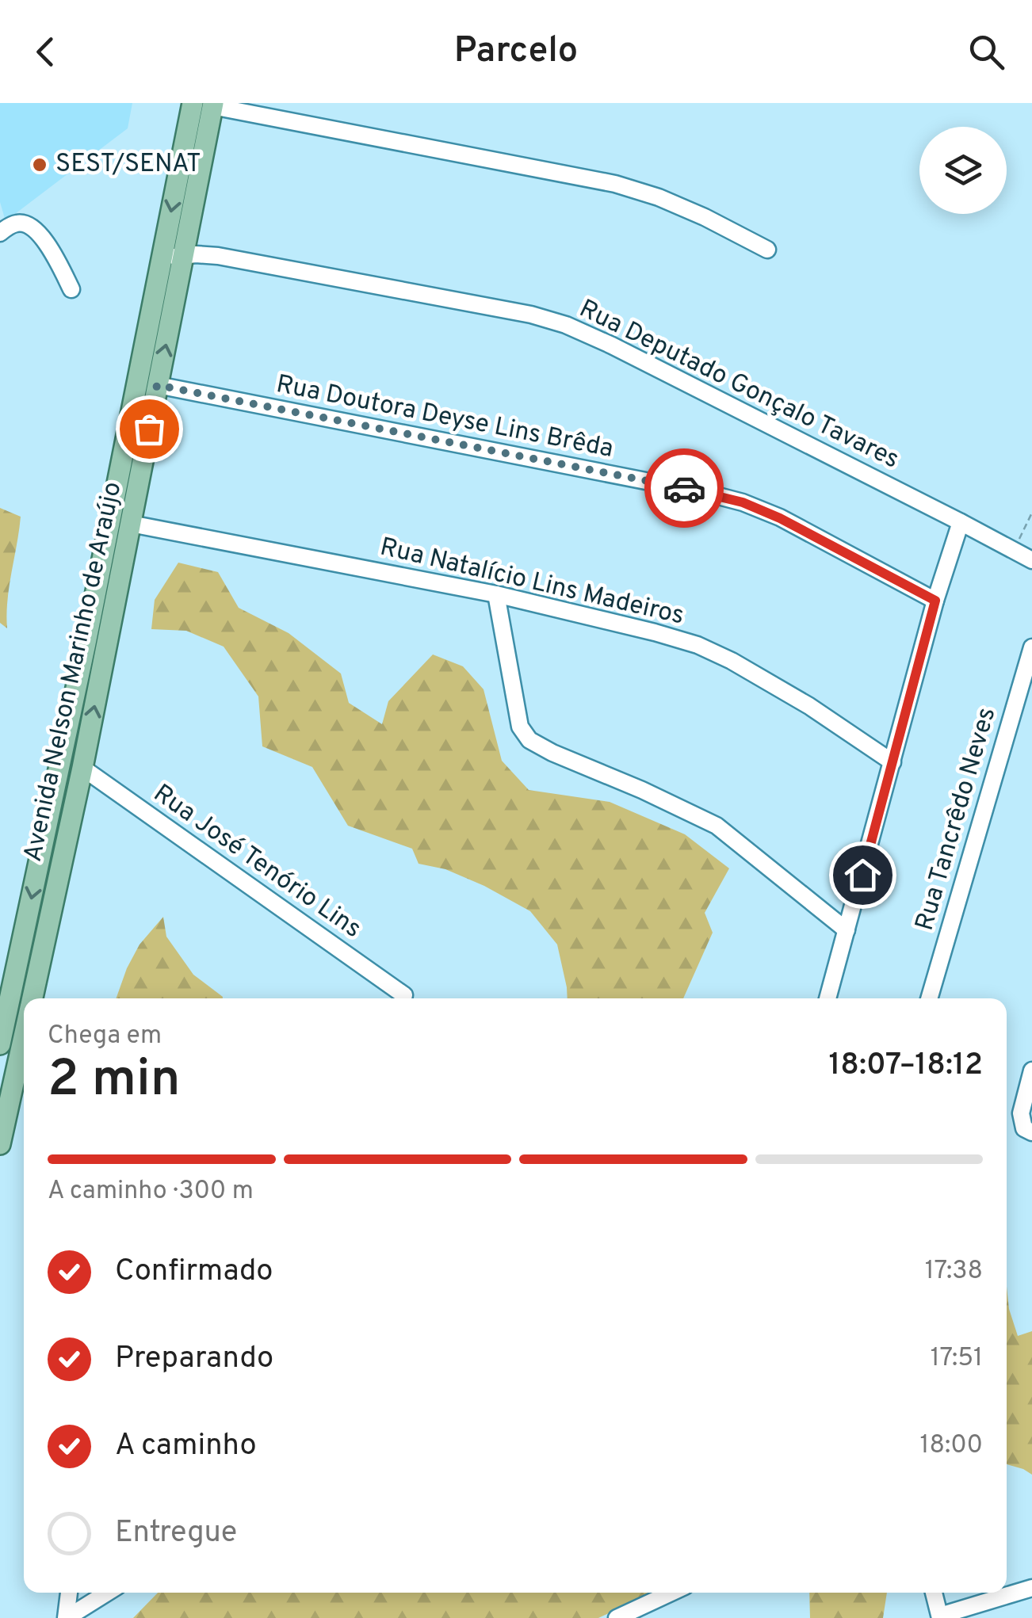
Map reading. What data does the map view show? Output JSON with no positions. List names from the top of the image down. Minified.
{"streets":{"main road":["Avenida Nelson Marinho de Araújo"],"street":["Rua Deputado Gonçalo Tavares","Rua Doutora Deyse Lins Brêda","Rua Natalício Lins Madeiros","Rua Tancrêdo Neves","Rua José Tenório Lins"]},"crossings":[["Rua Deputado Gonçalo Tavares","Avenida Nelson Marinho de Araújo"],["Rua Doutora Deyse Lins Brêda","Avenida Nelson Marinho de Araújo"],["Rua Natalício Lins Madeiros","Avenida Nelson Marinho de Araújo"],["Avenida Nelson Marinho de Araújo","Rua José Tenório Lins"]],"places":["SEST/SENAT"],"page":{"header":"Parcelo","heading":["2 min","Chega em","18:07–18:12"],"bar":"A caminho · 300 m","list":[["Confirmado","17:38"],["Preparando","17:51"],["A caminho","18:00"],"Entregue"]}}
